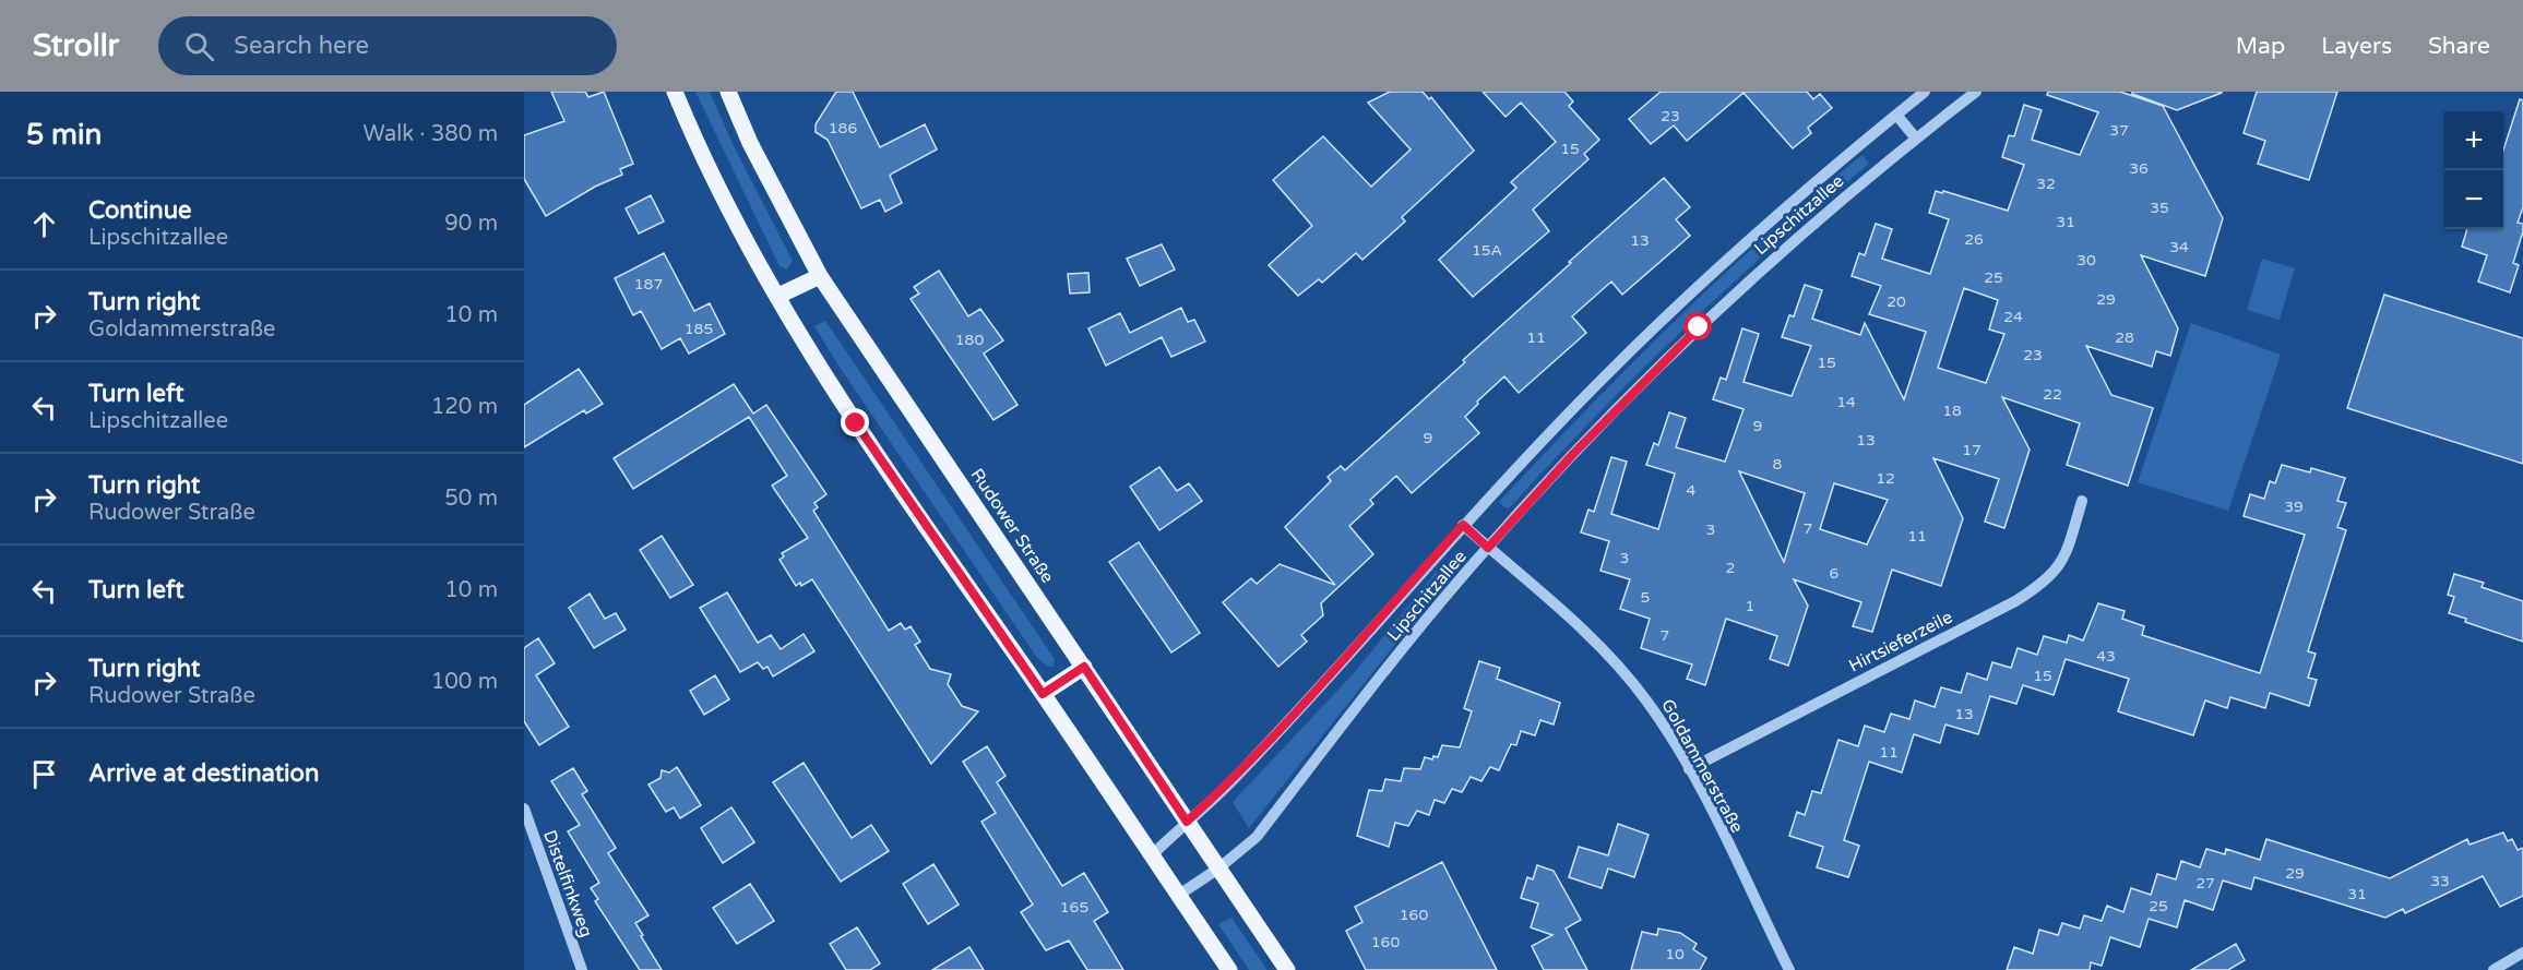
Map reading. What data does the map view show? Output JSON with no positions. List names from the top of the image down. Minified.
{"streets":{"main road":["Rudower Straße"],"street":["Lipschitzallee","Hirtsieferzeile","Goldammerstraße","Distelfinkweg"]},"crossings":[["Lipschitzallee","Rudower Straße"],["Lipschitzallee","Goldammerstraße"],["Hirtsieferzeile","Goldammerstraße"]],"house_numbers":["23","186","37","15","36","32","35","31","26","13","34","15A","30","25","187","29","20","24","185","11","28","180","23","15","22","14","18","9","9","13","17","8","12","4","39","7","3","11","3","2","6","5","1","7","43","15","13","11","29","33","27","31","25","165","160","160","10"],"page":{"header":"Strollr","search":"Search here","nav":["Map","Layers","Share"],"heading":["5 min","Walk · 380 m"],"map_buttons":["+","−"],"list":[["Continue","Lipschitzallee","90 m"],["Turn right","Goldammerstraße","10 m"],["Turn left","Lipschitzallee","120 m"],["Turn right","Rudower Straße","50 m"],["Turn left","10 m"],["Turn right","Rudower Straße","100 m"],"Arrive at destination"]}}
